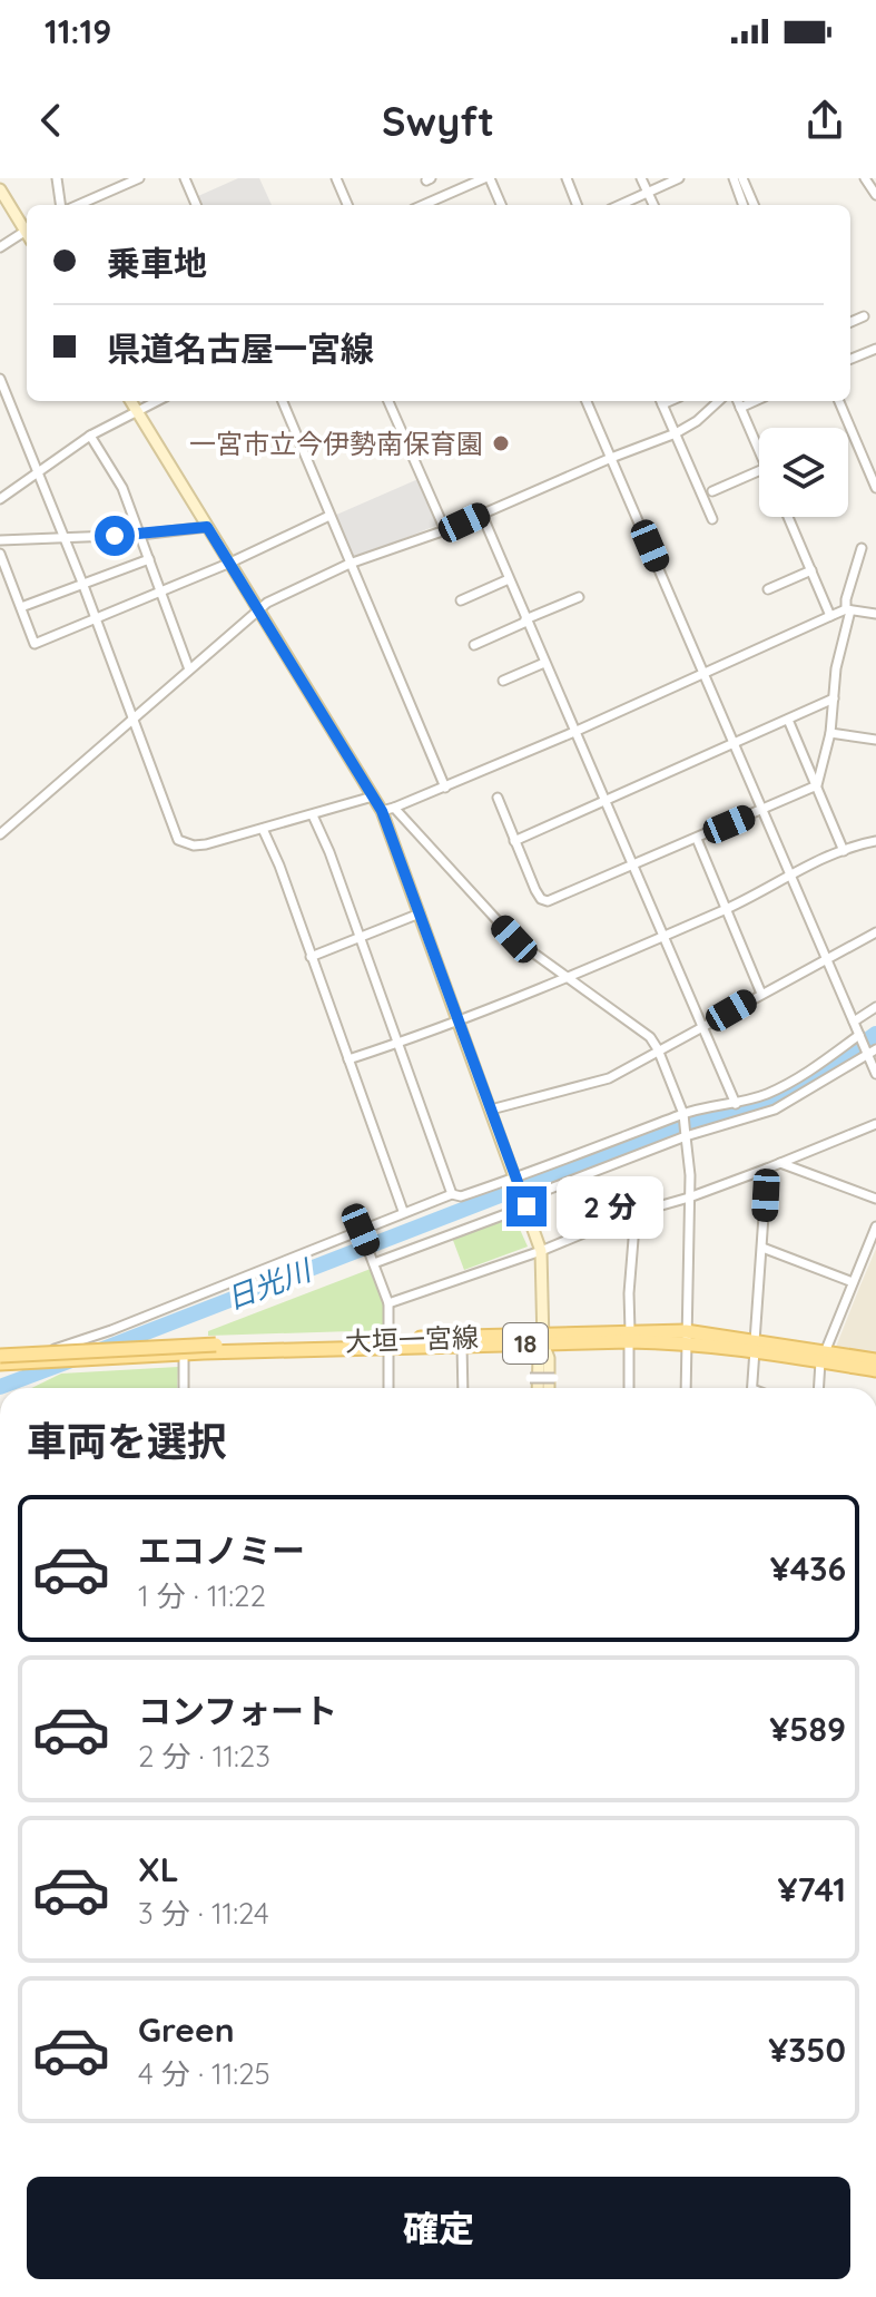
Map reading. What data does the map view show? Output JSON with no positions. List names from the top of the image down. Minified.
{"streets":{"main road":["大垣一宮線","18"]},"water":["日光川"],"places":["一宮市立今伊勢南保育園"],"page":{"status":"11:19","header":"Swyft","banner":["乗車地","県道名古屋一宮線"],"bubble":"2 分","heading":"車両を選択","list":[{"name":"エコノミー","note":"1 分 · 11:22","value":"¥436"},{"name":"コンフォート","note":"2 分 · 11:23","value":"¥589"},{"name":"XL","note":"3 分 · 11:24","value":"¥741"},{"name":"Green","note":"4 分 · 11:25","value":"¥350"}],"buttons":"確定"}}
